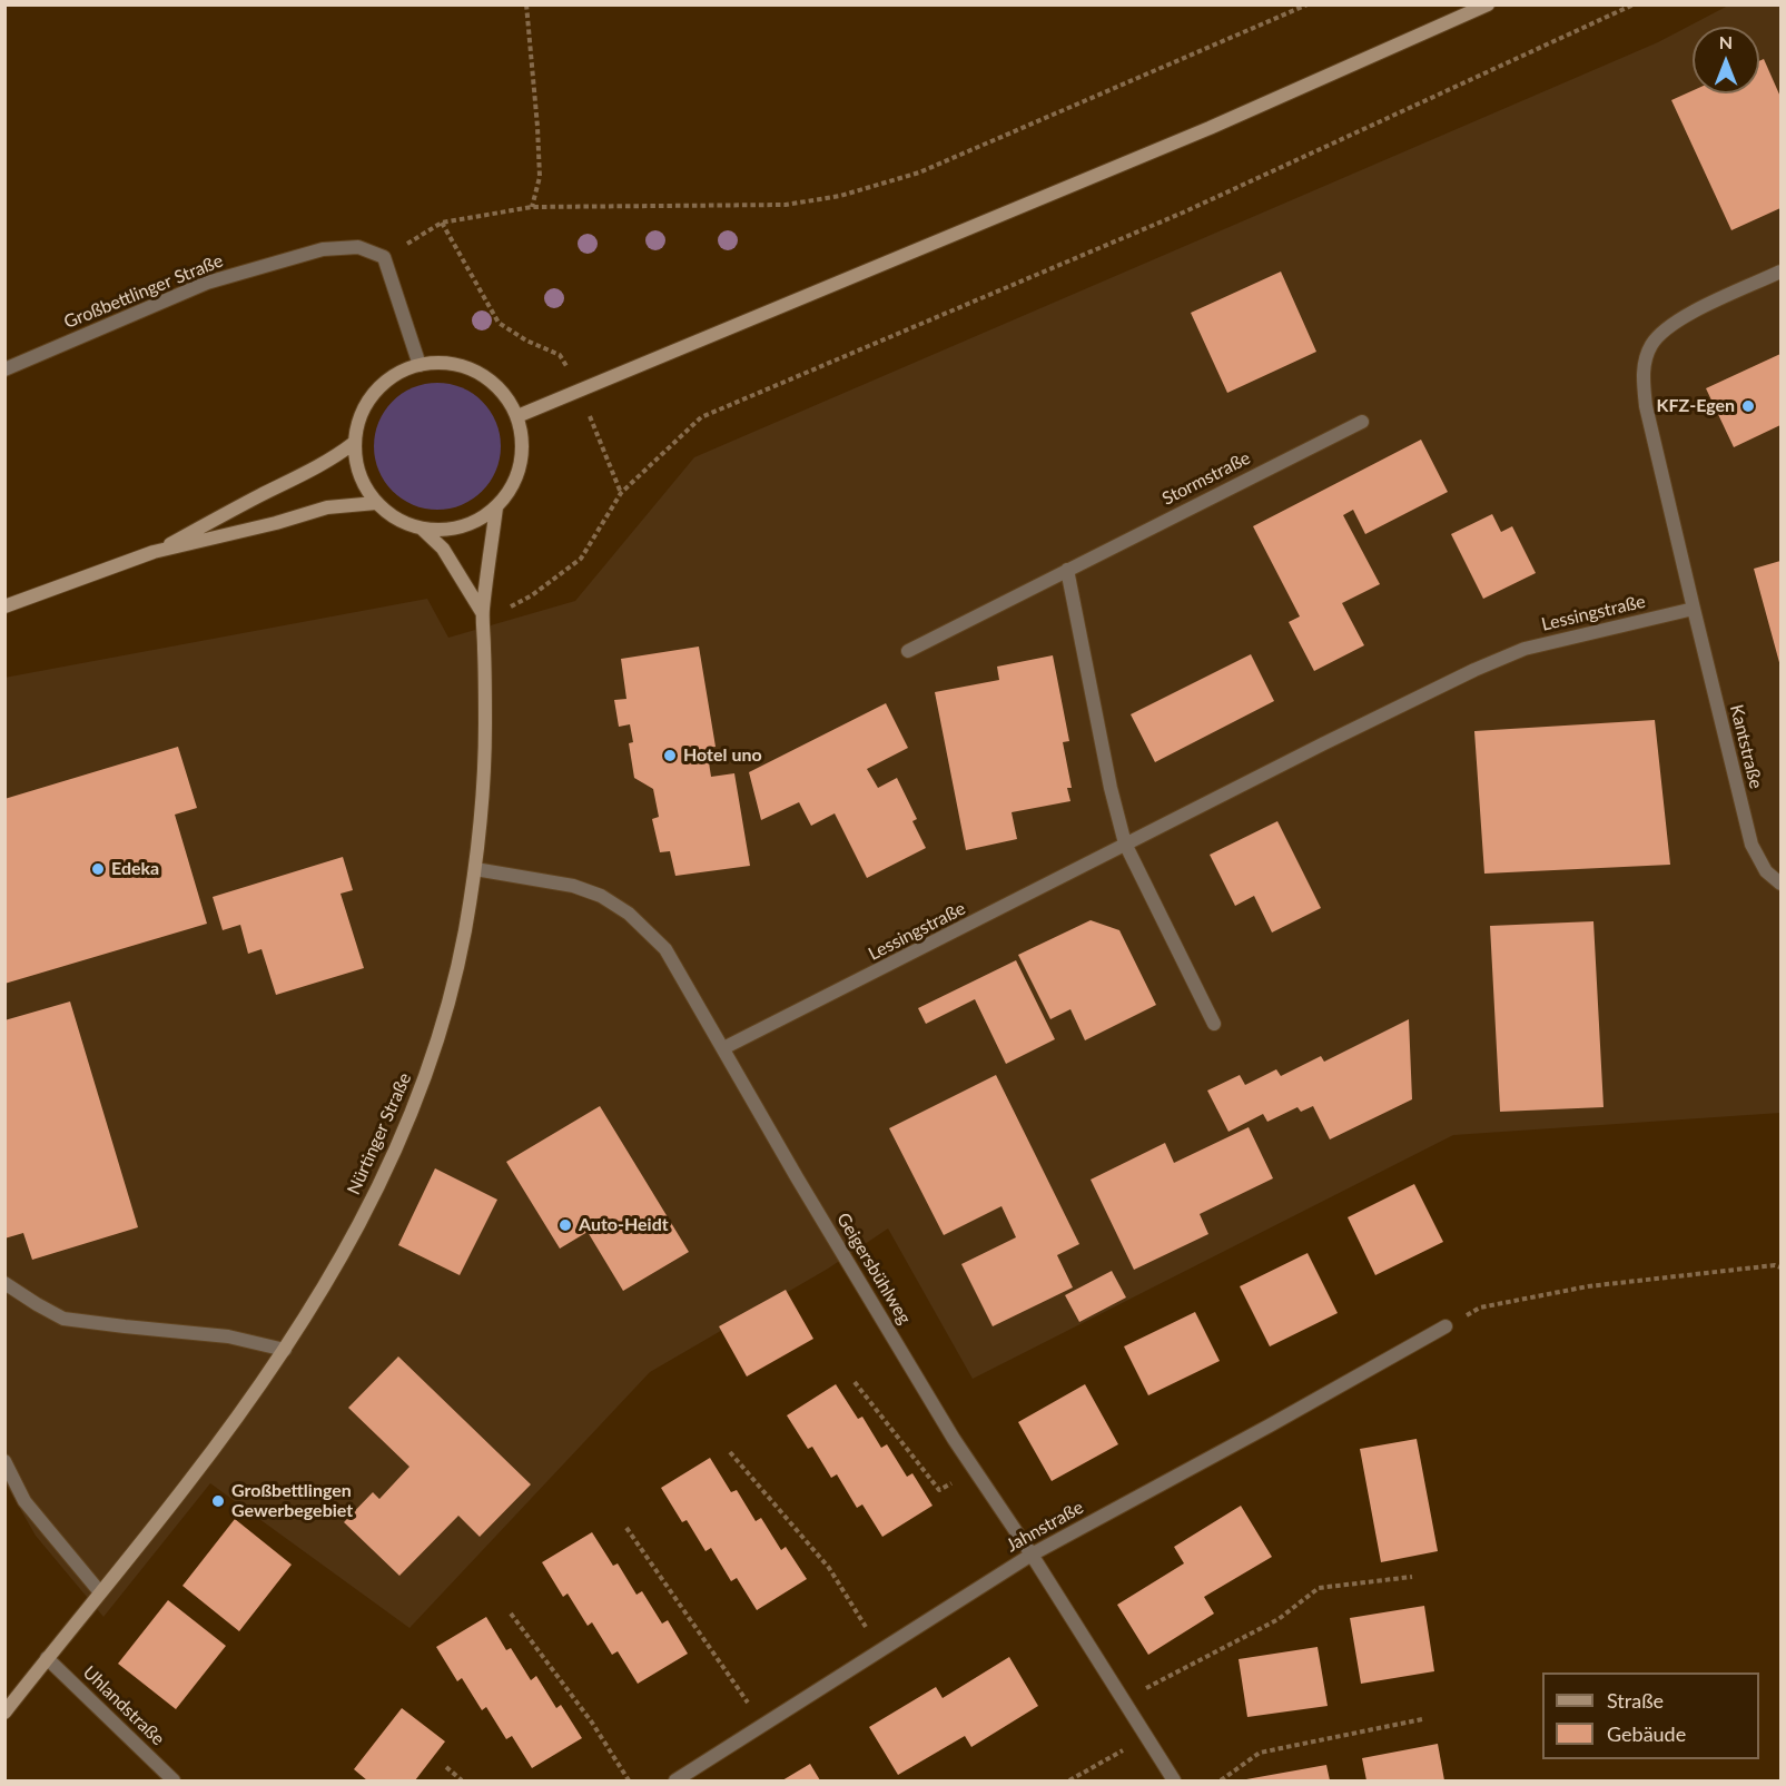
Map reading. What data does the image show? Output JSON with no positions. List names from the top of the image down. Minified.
{"streets":{"street":["Großbettlinger Straße","Stormstraße","Lessingstraße","Kantstraße","Nürtinger Straße","Geigersbühlweg","Jahnstraße","Uhlandstraße"]},"crossings":[["Lessingstraße","Kantstraße"],["Lessingstraße","Geigersbühlweg"],["Nürtinger Straße","Geigersbühlweg"],["Nürtinger Straße","Uhlandstraße"],["Geigersbühlweg","Jahnstraße"]],"places":["KFZ-Egen","Hotel uno","Edeka","Auto-Heidt","Großbettlingen Gewerbegebiet"],"legend":["Straße","Gebäude"],"north":"top"}
